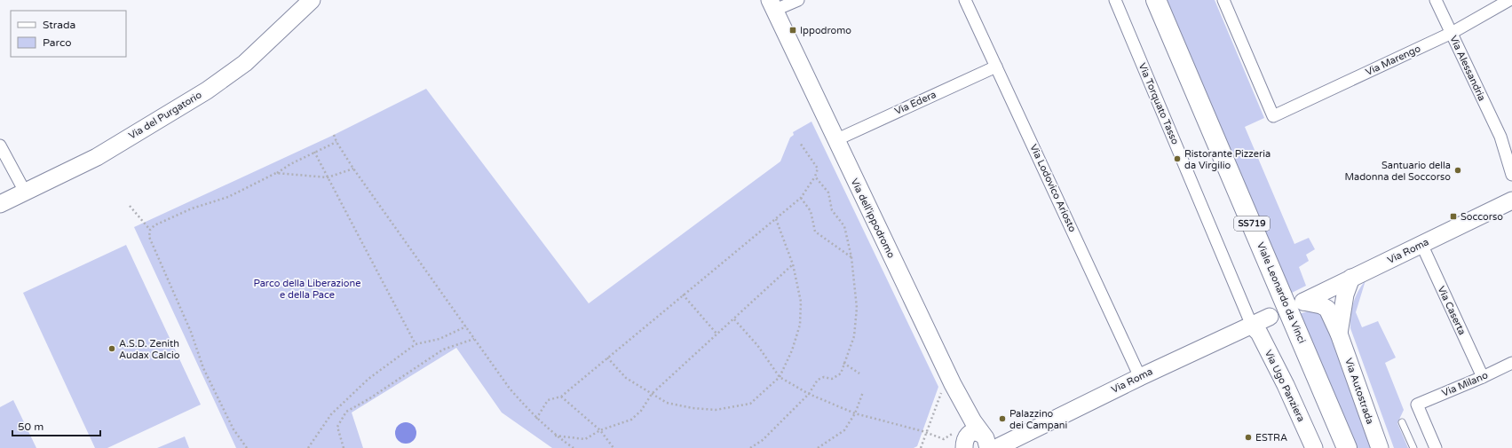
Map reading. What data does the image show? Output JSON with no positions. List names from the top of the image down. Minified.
{"streets":{"highway":["SS719","Viale Leonardo da Vinci"],"street":["Via Marengo","Via Alessandria","Via Edera","Via Torquato Tasso","Via del Purgatorio","Via Lodovico Ariosto","Via dell'ippodromo","Via Roma","Via Caserta","Via Milano","Via Ugo Panziera","Via Autostrada"]},"crossings":[["Via Marengo","Via Alessandria"],["Via Edera","Via Lodovico Ariosto"],["Via Edera","Via dell'ippodromo"],["Via Torquato Tasso","Via Roma"],["Via Torquato Tasso","Via Ugo Panziera"],["Via Lodovico Ariosto","Via Roma"],["Via dell'ippodromo","Via Roma"],["Via Roma","Via Caserta"],["Via Roma","Via Ugo Panziera"],["Via Roma","Via Autostrada"],["Via Caserta","Via Milano"]],"parks":["Parco della Liberazione e della Pace"],"places":{"transit":["Ippodromo","Soccorso"],"other":["Ristorante Pizzeria da Virgilio","Santuario della Madonna del Soccorso","A.S.D. Zenith Audax Calcio","Palazzino dei Campani","ESTRA"]},"legend":["Strada","Parco"],"scale_bar":"50 m"}
